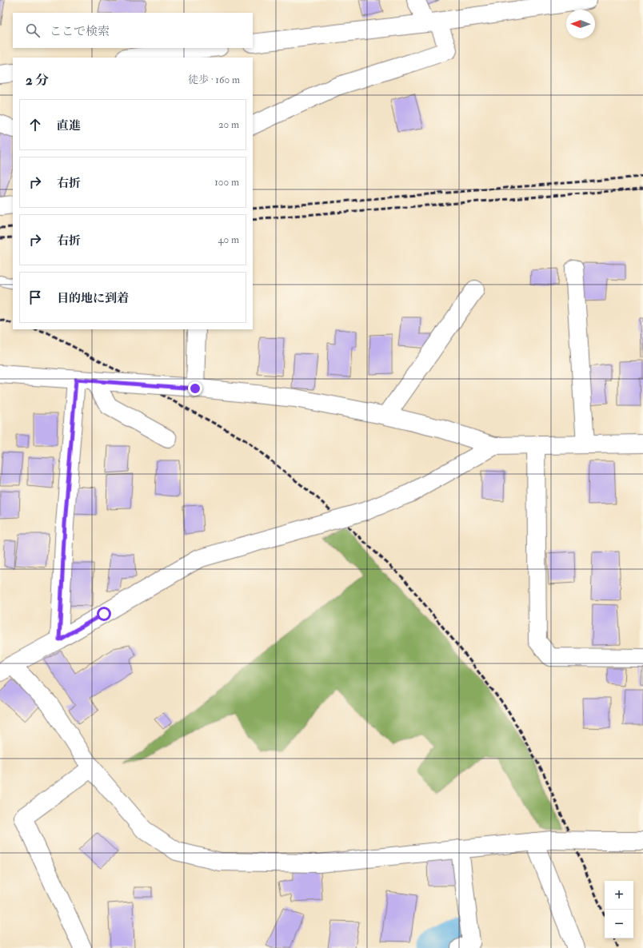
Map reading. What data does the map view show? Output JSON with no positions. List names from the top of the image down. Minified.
{"north":"left","page":{"search":"ここで検索","heading":["2 分","徒歩 · 160 m"],"list":[["直進","20 m"],["右折","100 m"],["右折","40 m"],"目的地に到着"],"map_buttons":["+","−"]}}
